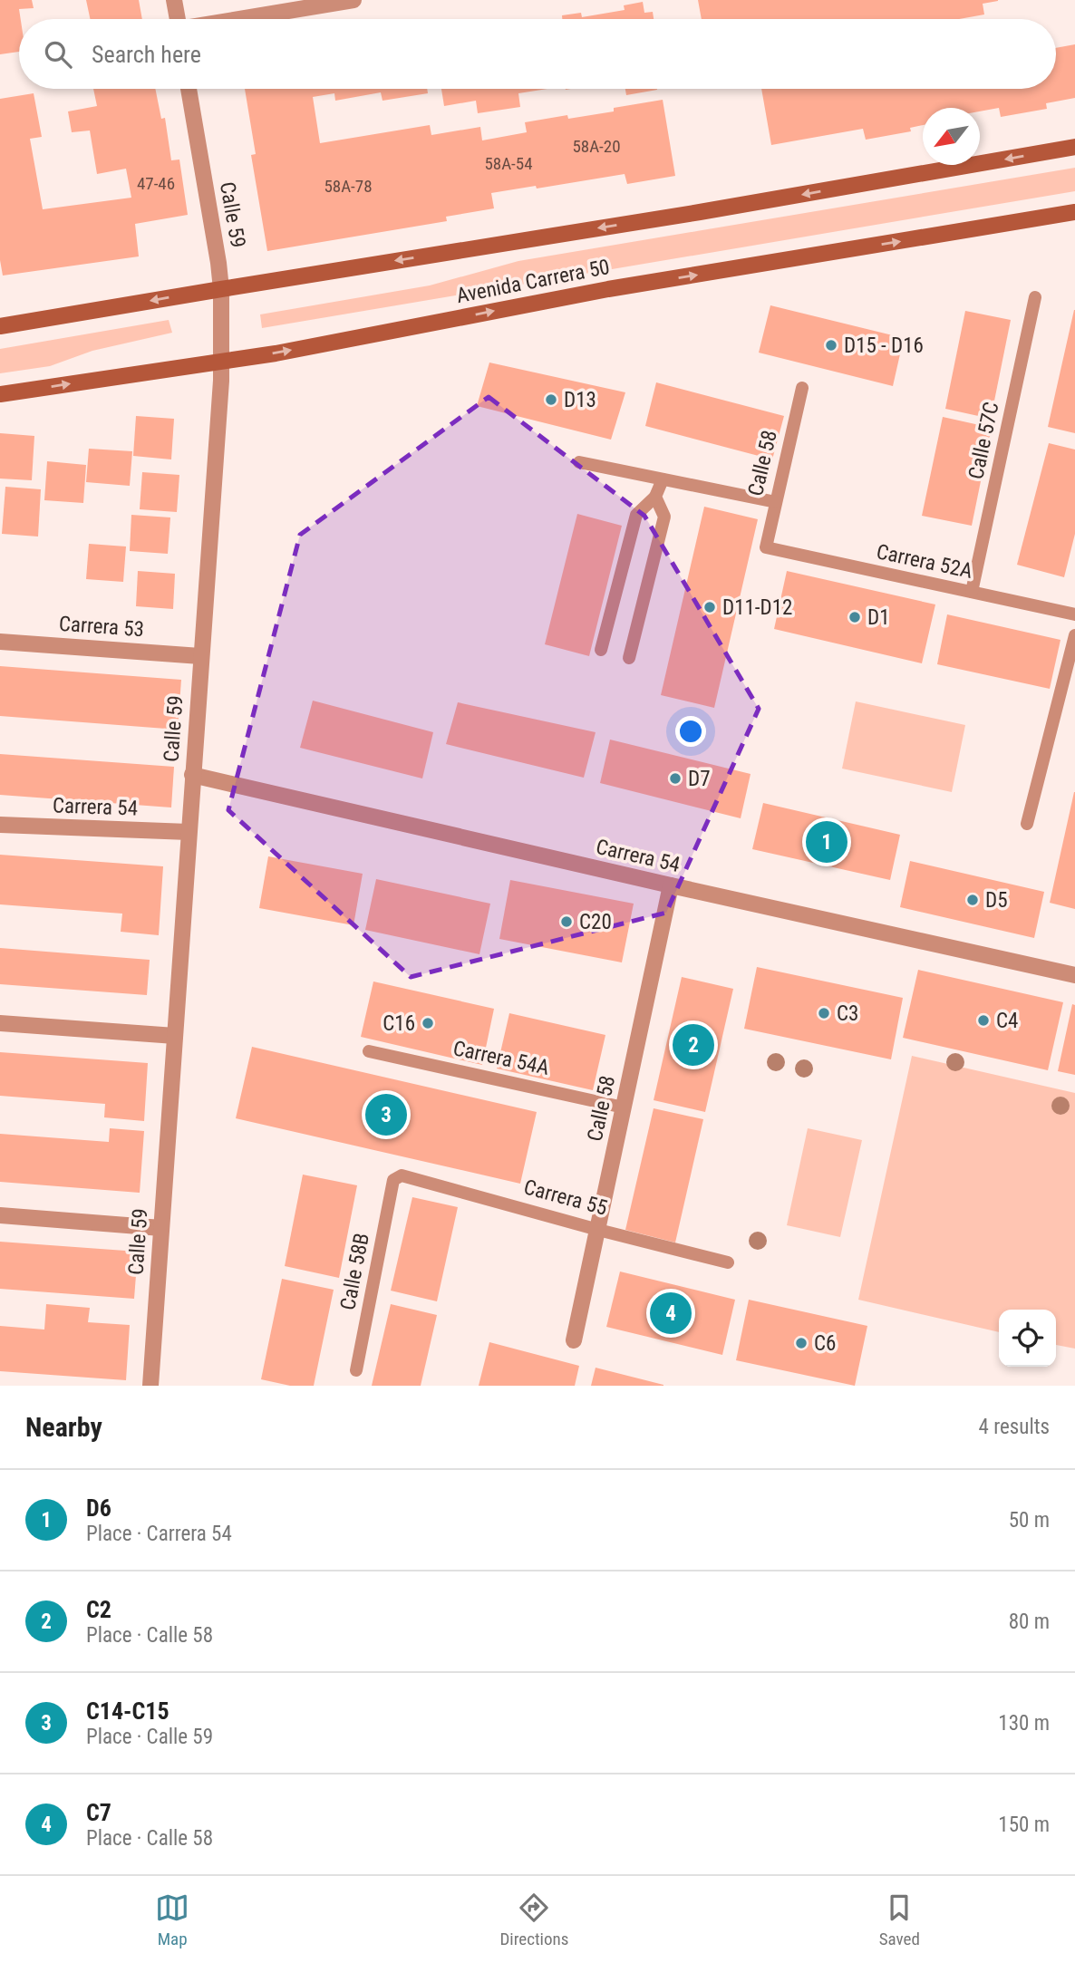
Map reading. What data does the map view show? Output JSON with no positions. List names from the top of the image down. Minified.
{"streets":{"main road":["Avenida Carrera 50"],"street":["Calle 59","Calle 58","Carrera 53","Carrera 54"],"lane":["Calle 57C","Carrera 52A","Carrera 54A","Carrera 55","Calle 58B"]},"crossings":[["Calle 59","Avenida Carrera 50"],["Calle 59","Carrera 53"],["Calle 59","Carrera 54"],["Calle 57C","Carrera 52A"],["Calle 58","Carrera 52A"],["Calle 58","Carrera 54"],["Calle 58","Carrera 54A"],["Calle 58","Carrera 55"],["Carrera 55","Calle 58B"]],"places":["D15 - D16","D13","D11-D12","D1","D7","D5","C20","C3","C4","C16","C6"],"house_numbers":["58A-20","58A-54","47-46","58A-78"],"north":"bottom left","page":{"search":"Search here","pins":["1","2","3","4"],"heading":["Nearby","4 results"],"list":[{"mark":"1","name":"D6","note":"Place · Carrera 54","value":"50 m"},{"mark":"2","name":"C2","note":"Place · Calle 58","value":"80 m"},{"mark":"3","name":"C14-C15","note":"Place · Calle 59","value":"130 m"},{"mark":"4","name":"C7","note":"Place · Calle 58","value":"150 m"}],"nav":["Map","Directions","Saved"]}}
